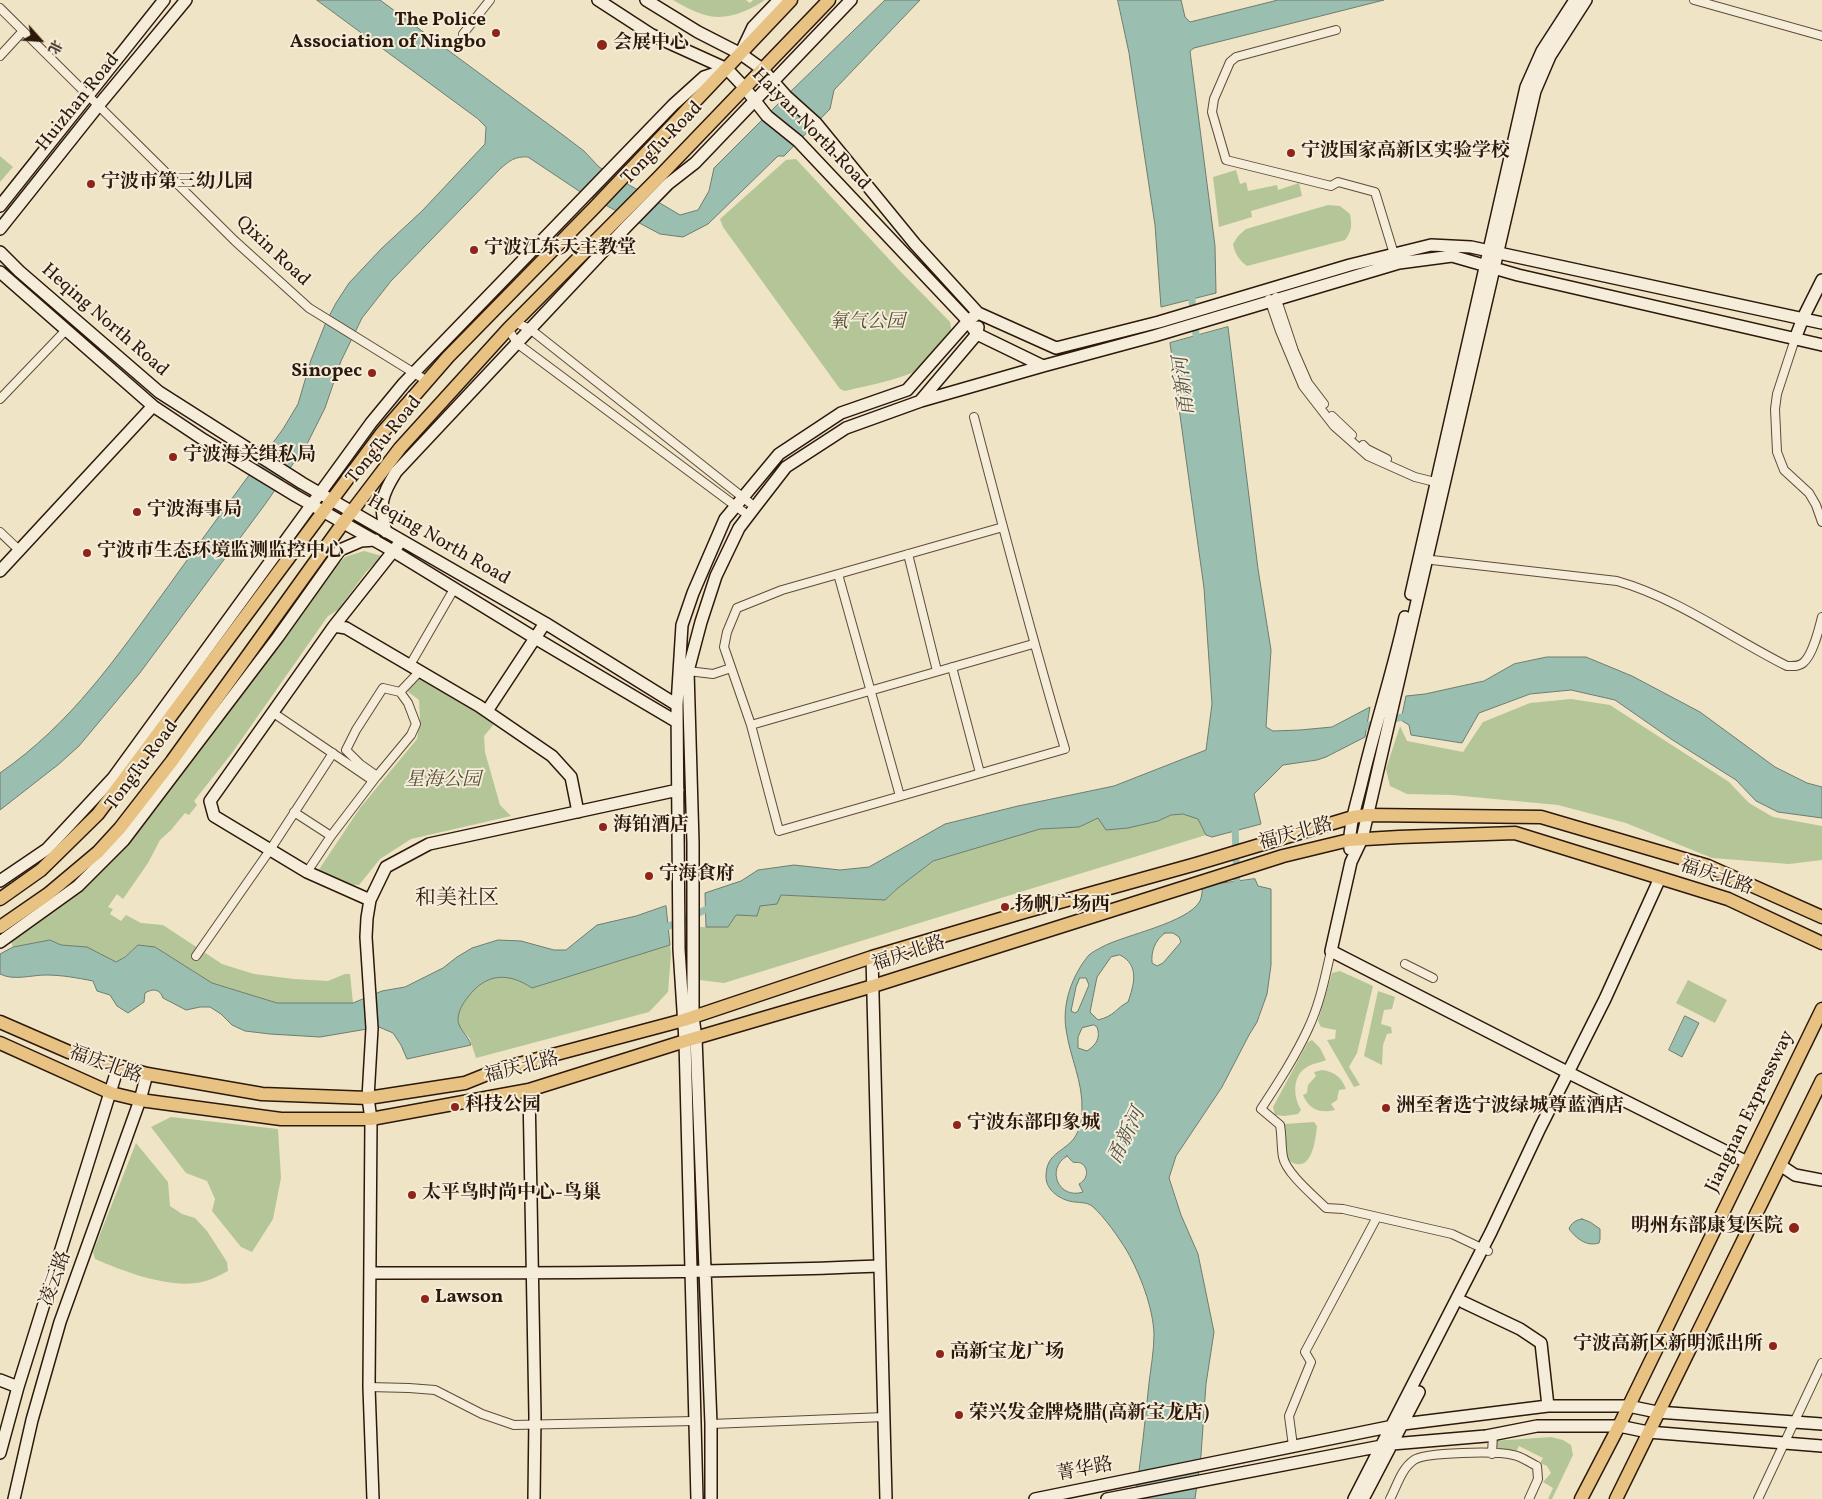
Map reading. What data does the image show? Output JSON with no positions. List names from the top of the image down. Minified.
{"streets":{"main road":["Huizhan Road","Haiyan North Road","TongTu Road","Heqing North Road","福庆北路","Jiangnan Expressway","凌云路","菁华路"],"street":["Qixin Road"]},"crossings":[["Huizhan Road","Qixin Road"],["Haiyan North Road","TongTu Road"],["TongTu Road","Qixin Road"],["TongTu Road","Heqing North Road"],["福庆北路","凌云路"],["Jiangnan Expressway","菁华路"]],"districts":["和美社区"],"water":["甬新河"],"parks":["氧气公园","星海公园"],"places":["The Police Association of Ningbo","会展中心","宁波国家高新区实验学校","宁波市第三幼儿园","宁波江东天主教堂","Sinopec","宁波海关缉私局","宁波海事局","宁波市生态环境监测监控中心","海铂酒店","宁海食府","扬帆广场西","科技公园","洲至奢选宁波绿城尊蓝酒店","宁波东部印象城","太平鸟时尚中心-鸟巢","明州东部康复医院","Lawson","宁波高新区新明派出所","高新宝龙广场","荣兴发金牌烧腊(高新宝龙店)"],"north":"bottom right"}
